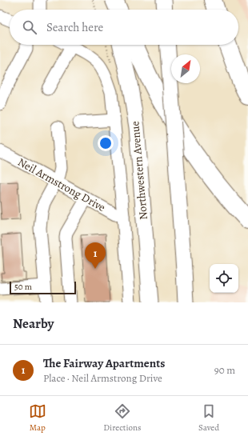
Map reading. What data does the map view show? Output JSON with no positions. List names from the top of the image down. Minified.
{"streets":{"main road":["Northwestern Avenue"],"street":["Neil Armstrong Drive"]},"scale_bar":"50 m","north":"top right","page":{"search":"Search here","pins":"1","scale":"50 m","heading":"Nearby","list":[{"mark":"1","name":"The Fairway Apartments","note":"Place · Neil Armstrong Drive","value":"90 m"}],"nav":["Map","Directions","Saved"]}}
